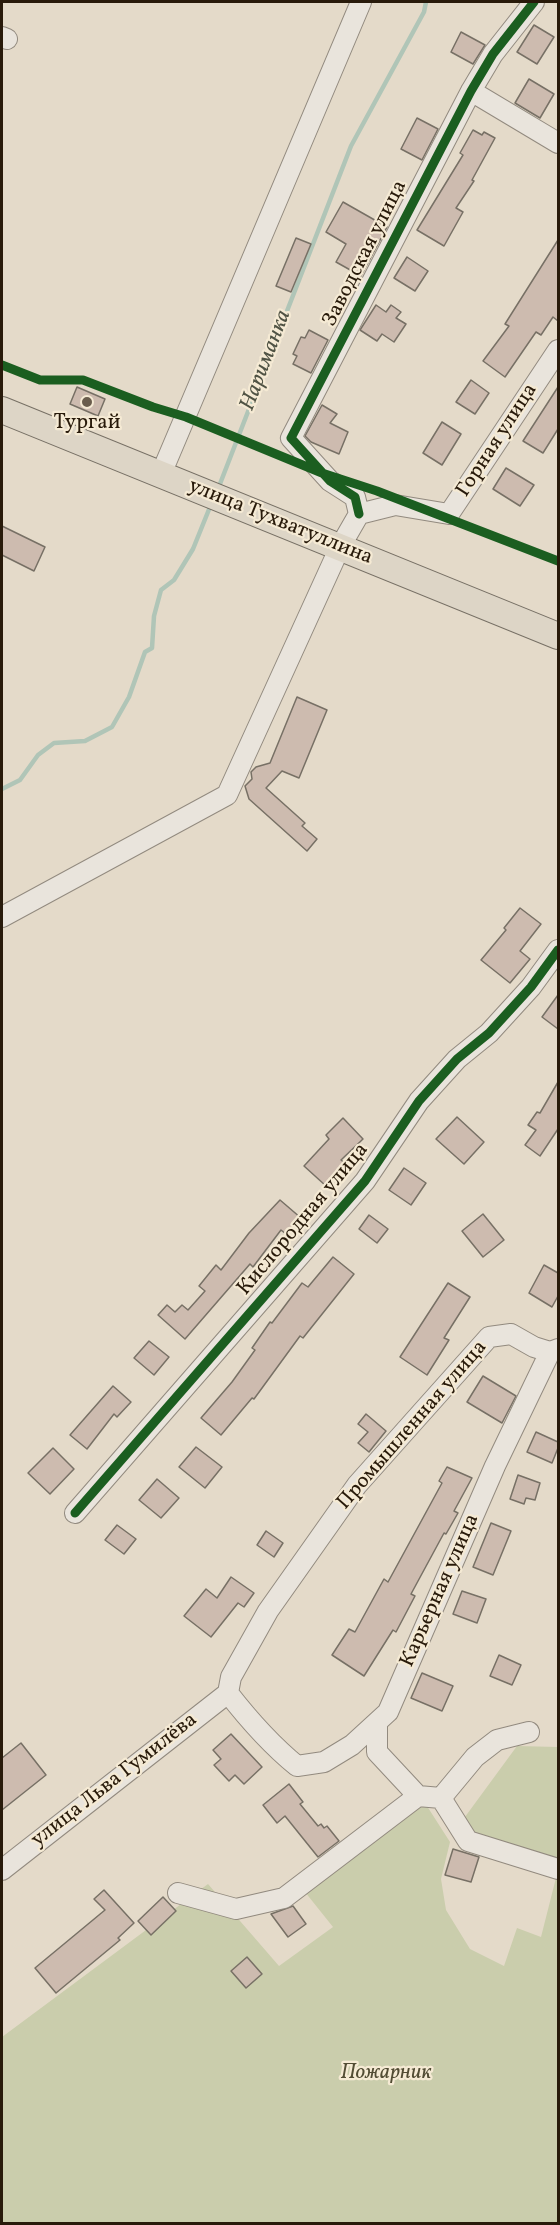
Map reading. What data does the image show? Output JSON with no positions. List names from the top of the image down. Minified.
{"streets":{"main road":["улица Тухватуллина"],"street":["Заводская улица","Горная улица","Кислородная улица","Промышленная улица","Карьерная улица","улица Льва Гумилёва"]},"crossings":[["Заводская улица","Горная улица"],["Промышленная улица","Карьерная улица"],["Промышленная улица","улица Льва Гумилёва"],["Карьерная улица","улица Льва Гумилёва"]],"water":["Нариманка"],"parks":["Пожарник"],"places":["Тургай"]}
